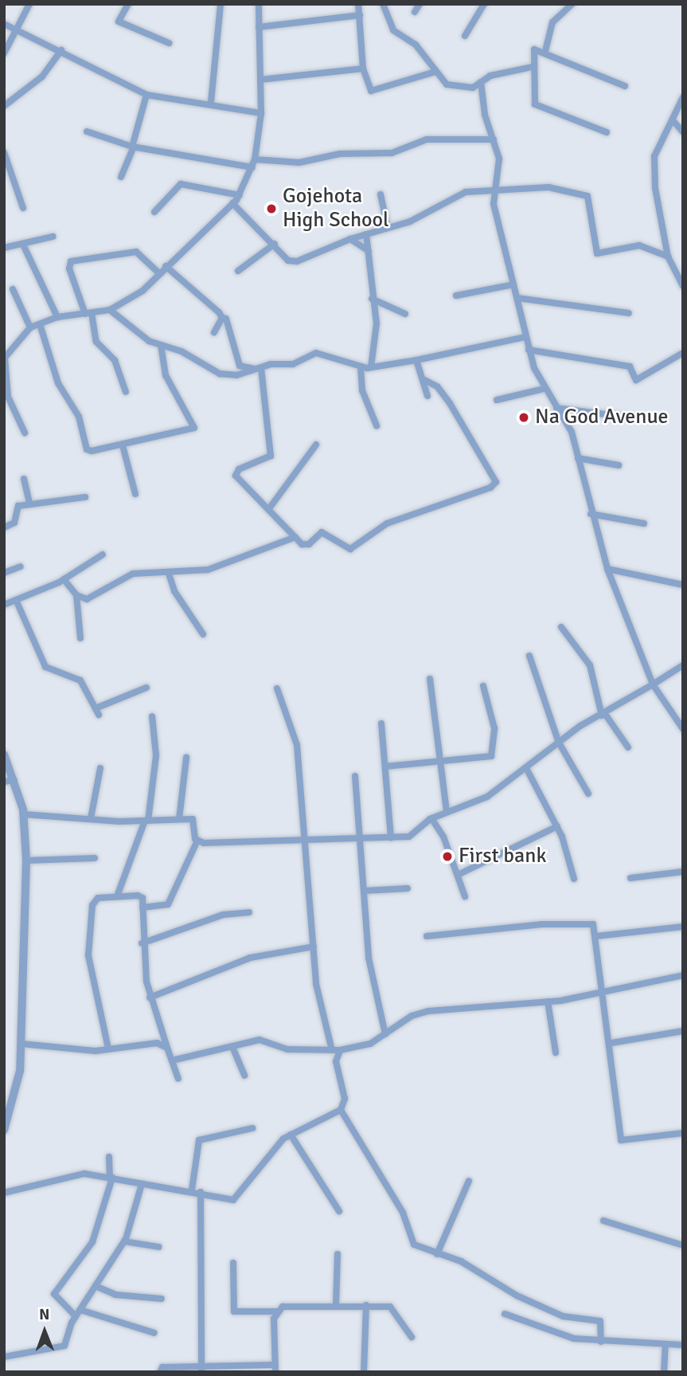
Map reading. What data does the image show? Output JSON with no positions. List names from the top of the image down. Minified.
{"places":["Gojehota High School","Na God Avenue","First bank"],"north":"top"}
